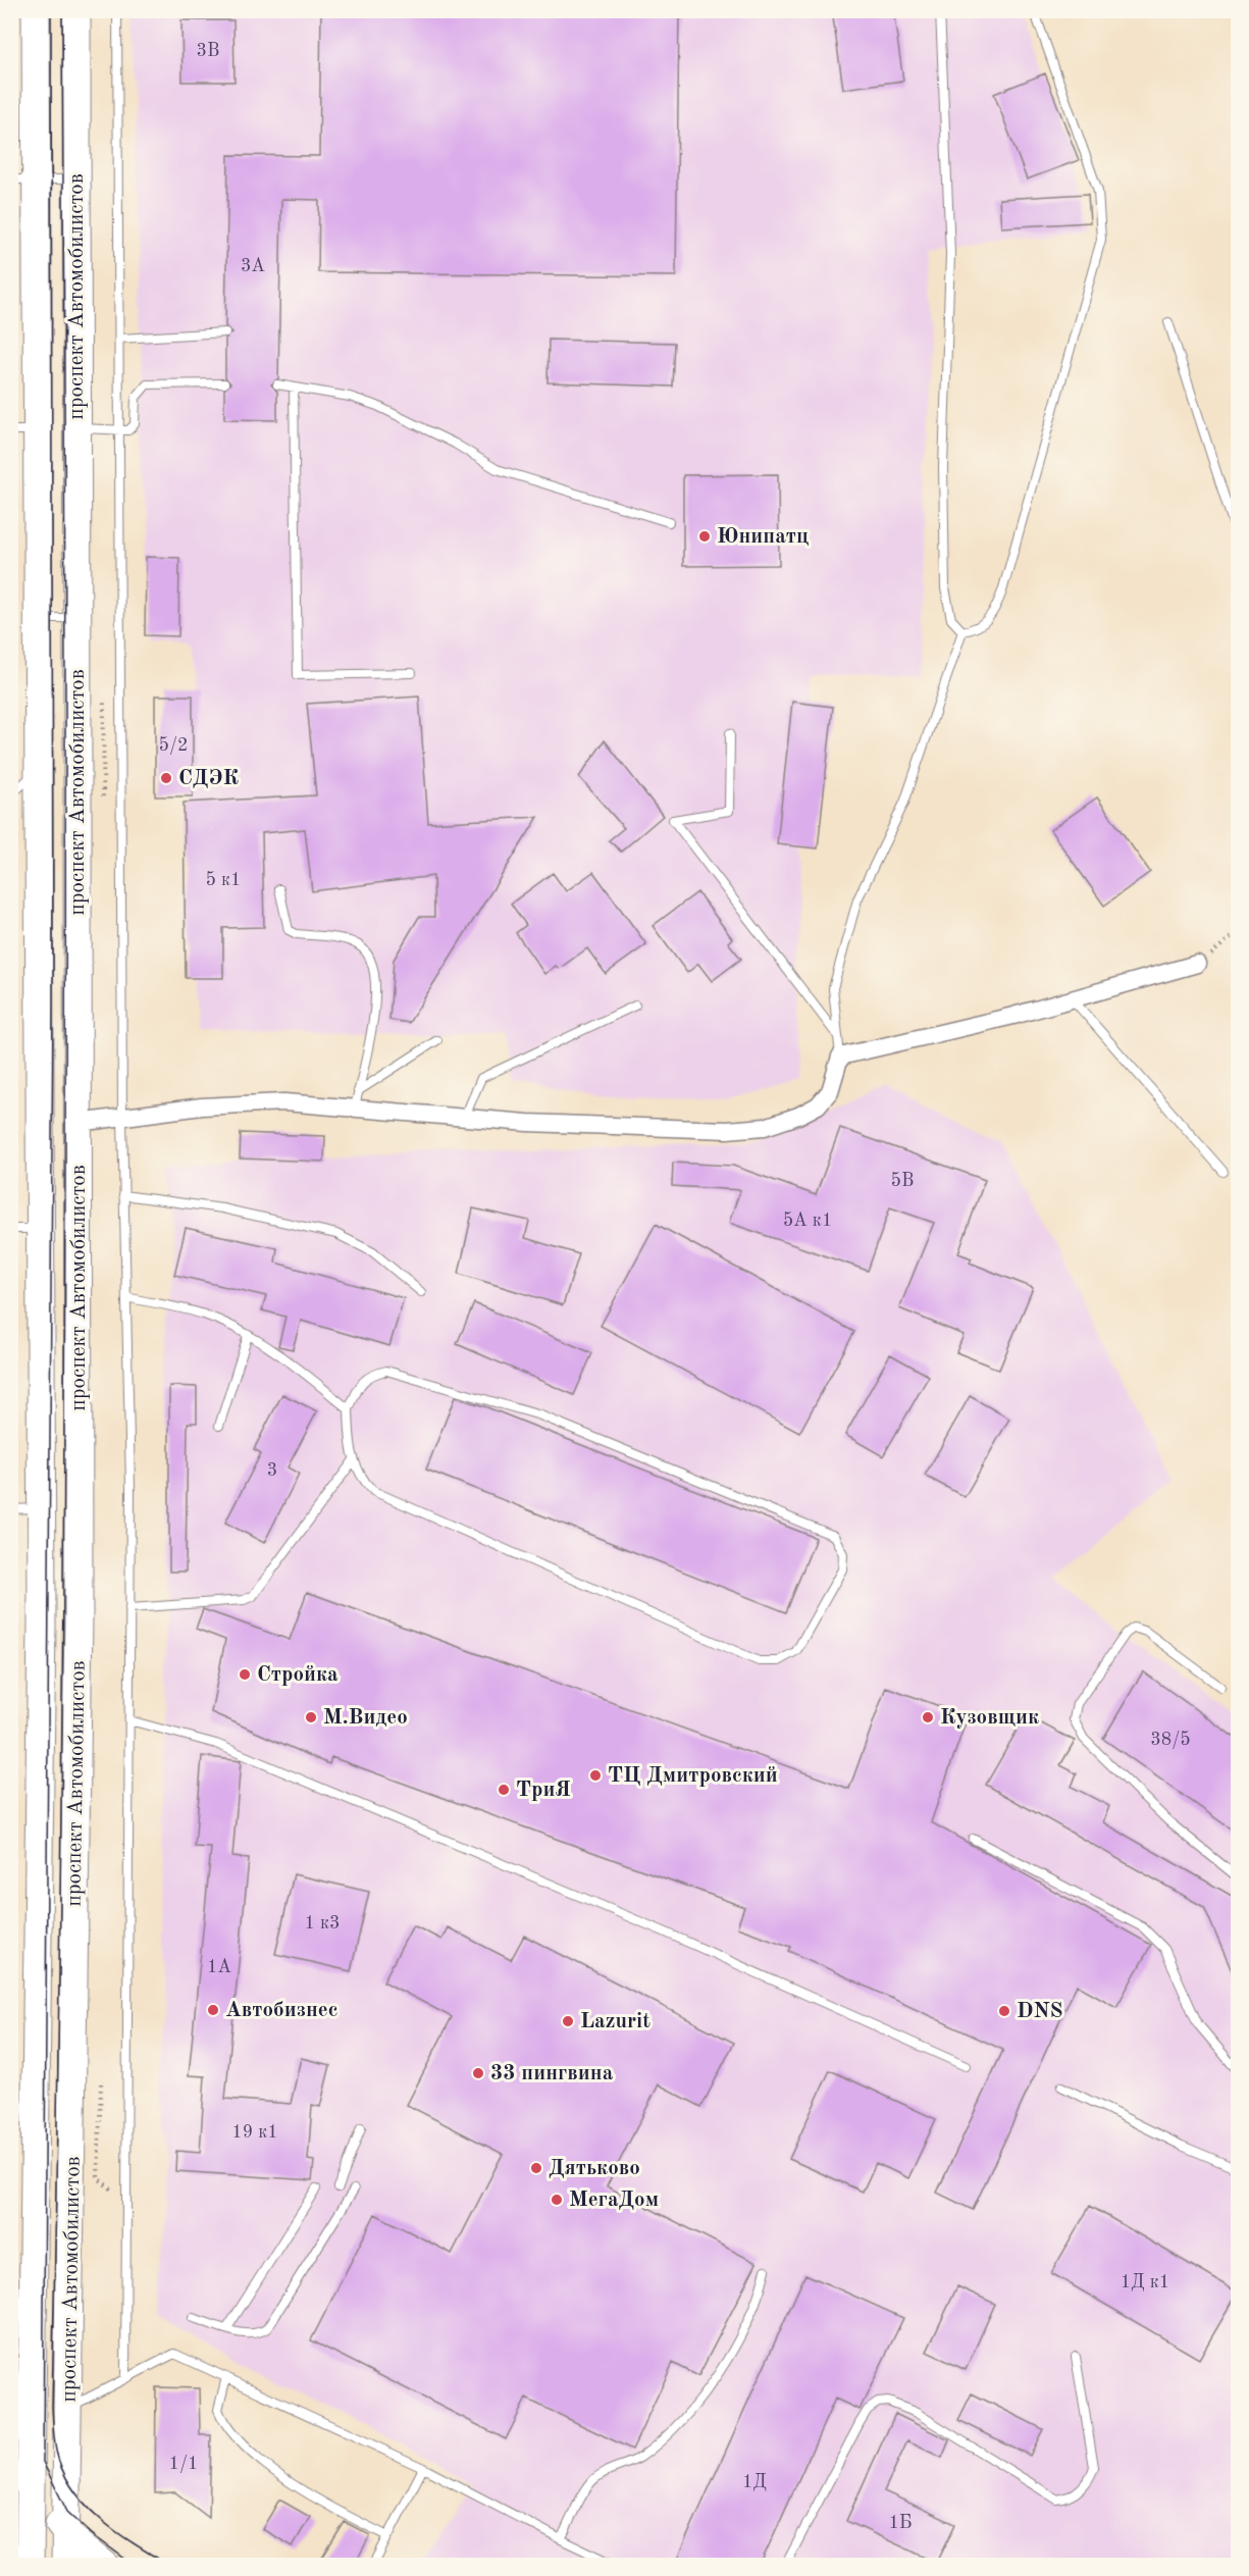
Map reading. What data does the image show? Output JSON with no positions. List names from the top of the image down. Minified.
{"streets":{"main road":["проспект Автомобилистов"]},"places":["Юнипатц","СДЭК","Стройка","М.Видео","Кузовщик","ТЦ Дмитровский","ТриЯ","Автобизнес","DNS","Lazurit","33 пингвина","Дятьково","МегаДом"],"house_numbers":["3В","3А","5/2","5 к1","5В","5А к1","3","38/5","1 к3","1А","19 к1","1Д к1","1/1","1Д","1Б"]}
